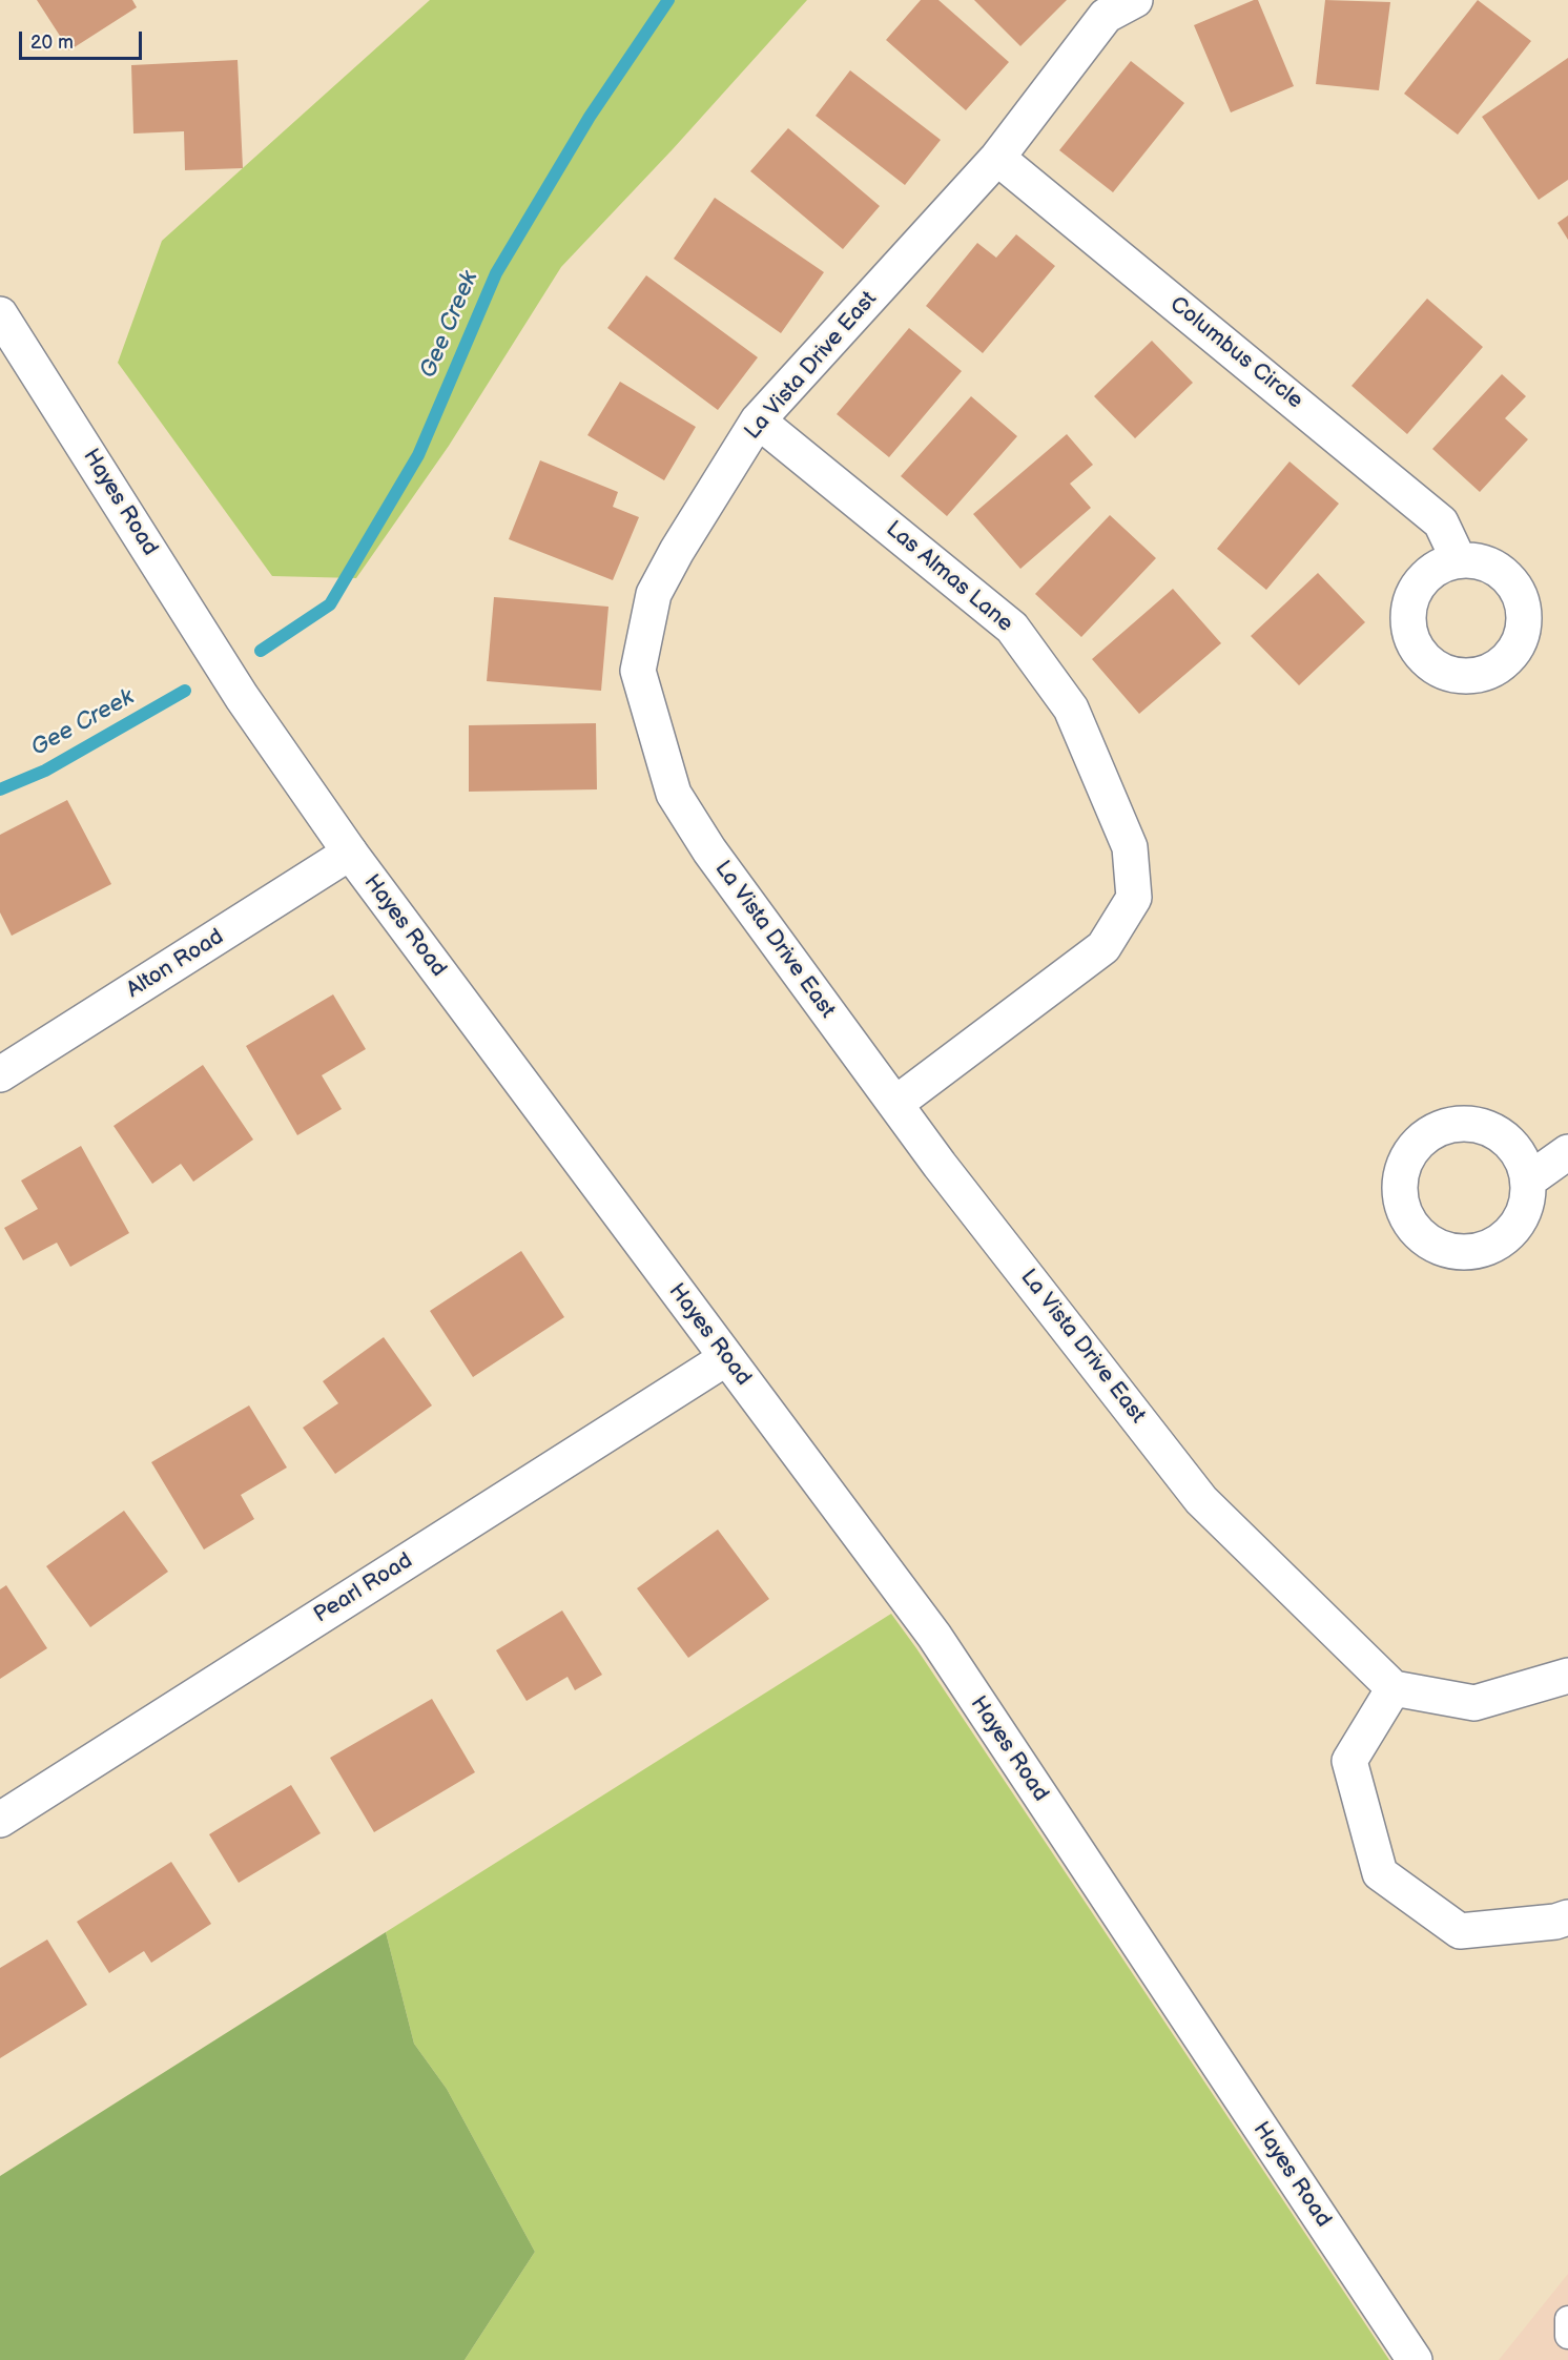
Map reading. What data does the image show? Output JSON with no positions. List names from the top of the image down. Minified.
{"streets":{"street":["Columbus Circle","La Vista Drive East","Hayes Road","Las Almas Lane","Alton Road","Pearl Road"]},"crossings":[["Columbus Circle","La Vista Drive East"],["La Vista Drive East","Las Almas Lane"],["Hayes Road","Alton Road"],["Hayes Road","Pearl Road"]],"water":["Gee Creek"],"scale_bar":"20 m"}
